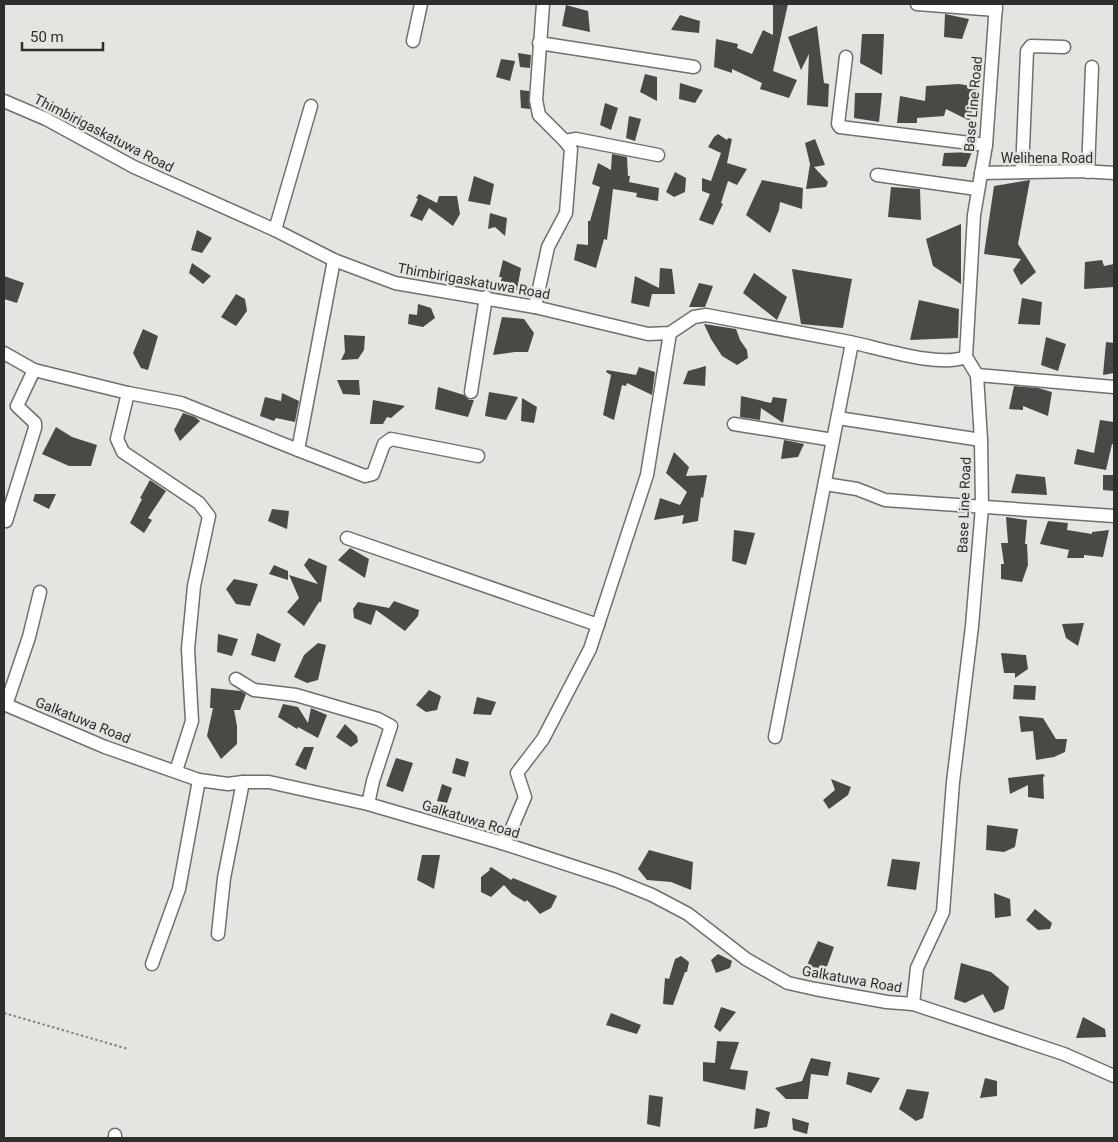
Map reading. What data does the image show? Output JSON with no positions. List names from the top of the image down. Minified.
{"streets":{"street":["Base Line Road","Thimbirigaskatuwa Road","Welihena Road","Galkatuwa Road"]},"crossings":[["Base Line Road","Welihena Road"],["Base Line Road","Galkatuwa Road"]],"scale_bar":"50 m"}
